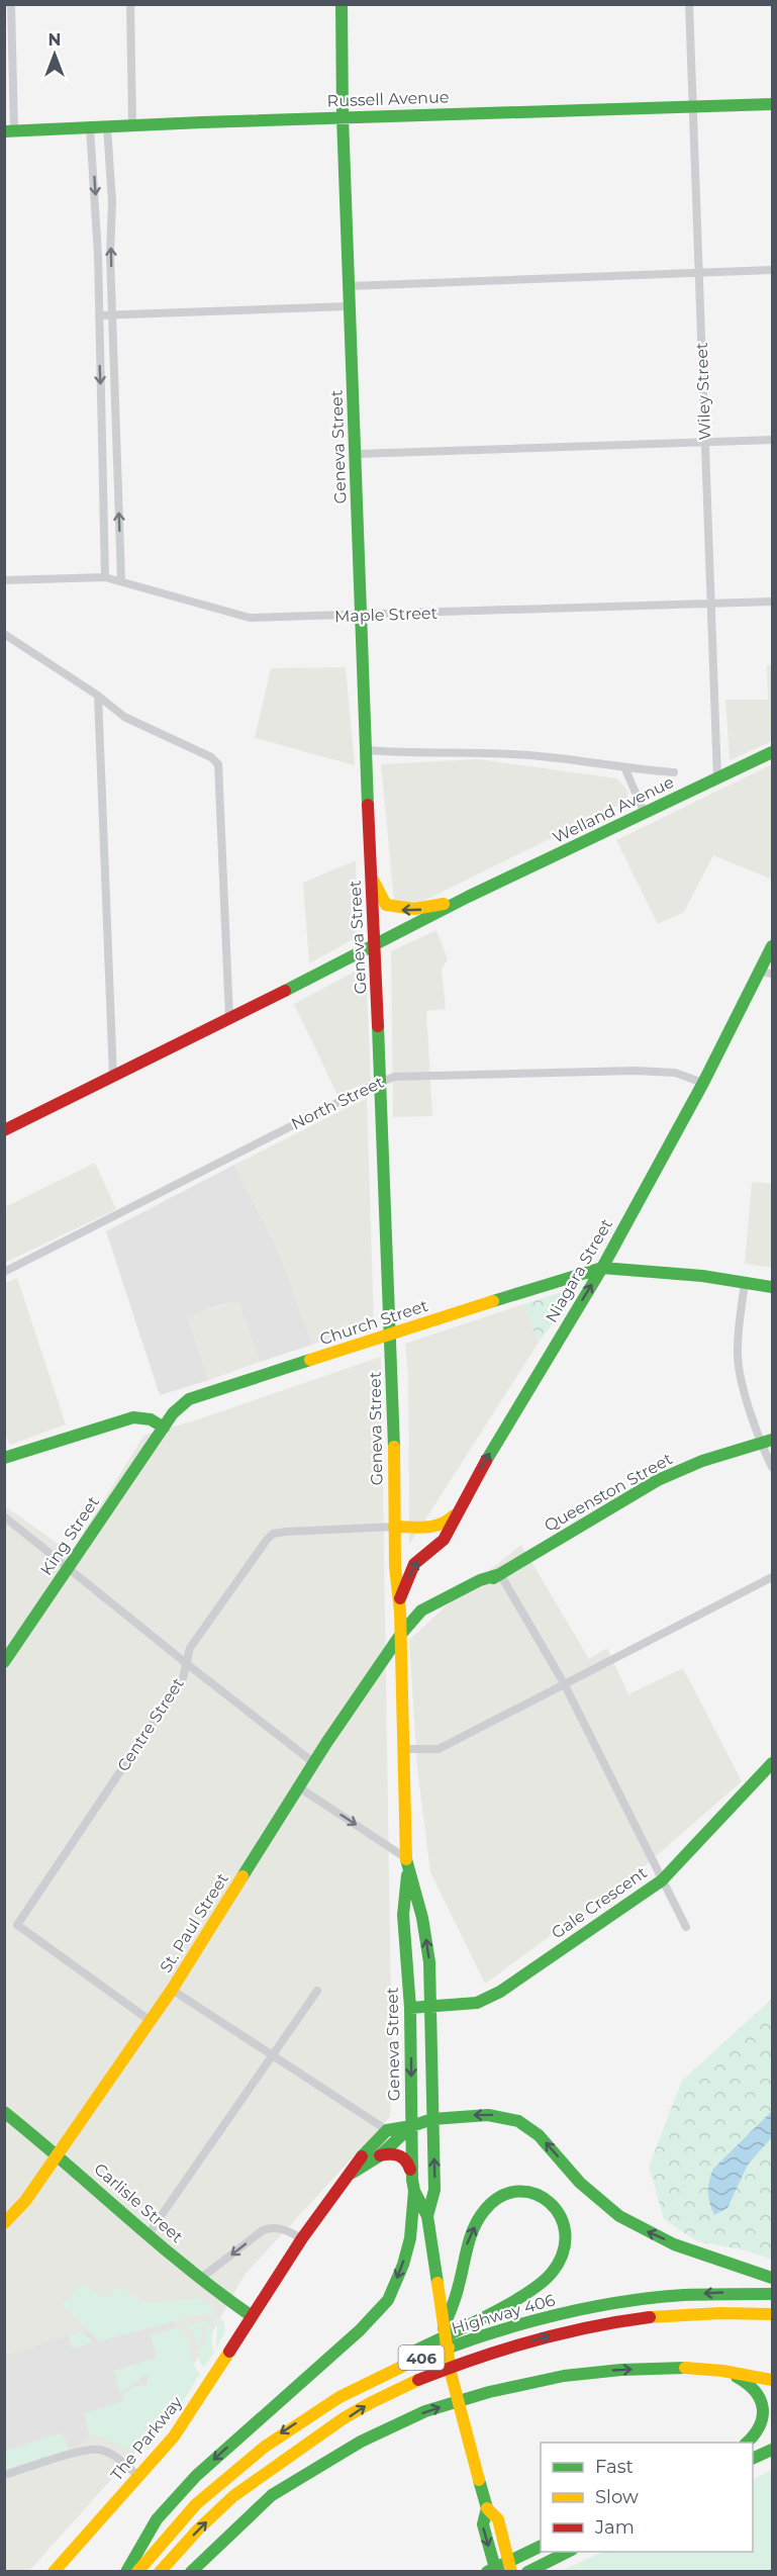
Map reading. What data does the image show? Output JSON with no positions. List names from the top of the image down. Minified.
{"streets":{"main road":["Russell Avenue","Geneva Street","Welland Avenue","Niagara Street","Church Street","Queenston Street","King Street","Gale Crescent","St. Paul Street","Carlisle Street","Highway 406","406","The Parkway"],"street":["Wiley Street","Maple Street","North Street","Centre Street"]},"crossings":[["Russell Avenue","Wiley Street"],["Russell Avenue","Geneva Street"],["Wiley Street","Maple Street"],["Wiley Street","Welland Avenue"],["Geneva Street","Maple Street"],["Geneva Street","North Street"],["Geneva Street","Niagara Street"],["Geneva Street","Church Street"],["Geneva Street","Queenston Street"],["Geneva Street","Centre Street"],["Geneva Street","Gale Crescent"],["Geneva Street","St. Paul Street"],["North Street","Niagara Street"],["Niagara Street","Church Street"],["Church Street","King Street"],["Queenston Street","St. Paul Street"],["Centre Street","St. Paul Street"],["St. Paul Street","Carlisle Street"],["Carlisle Street","The Parkway"]],"one_way":["Niagara Street"],"legend":["Fast","Slow","Jam"],"north":"top"}
